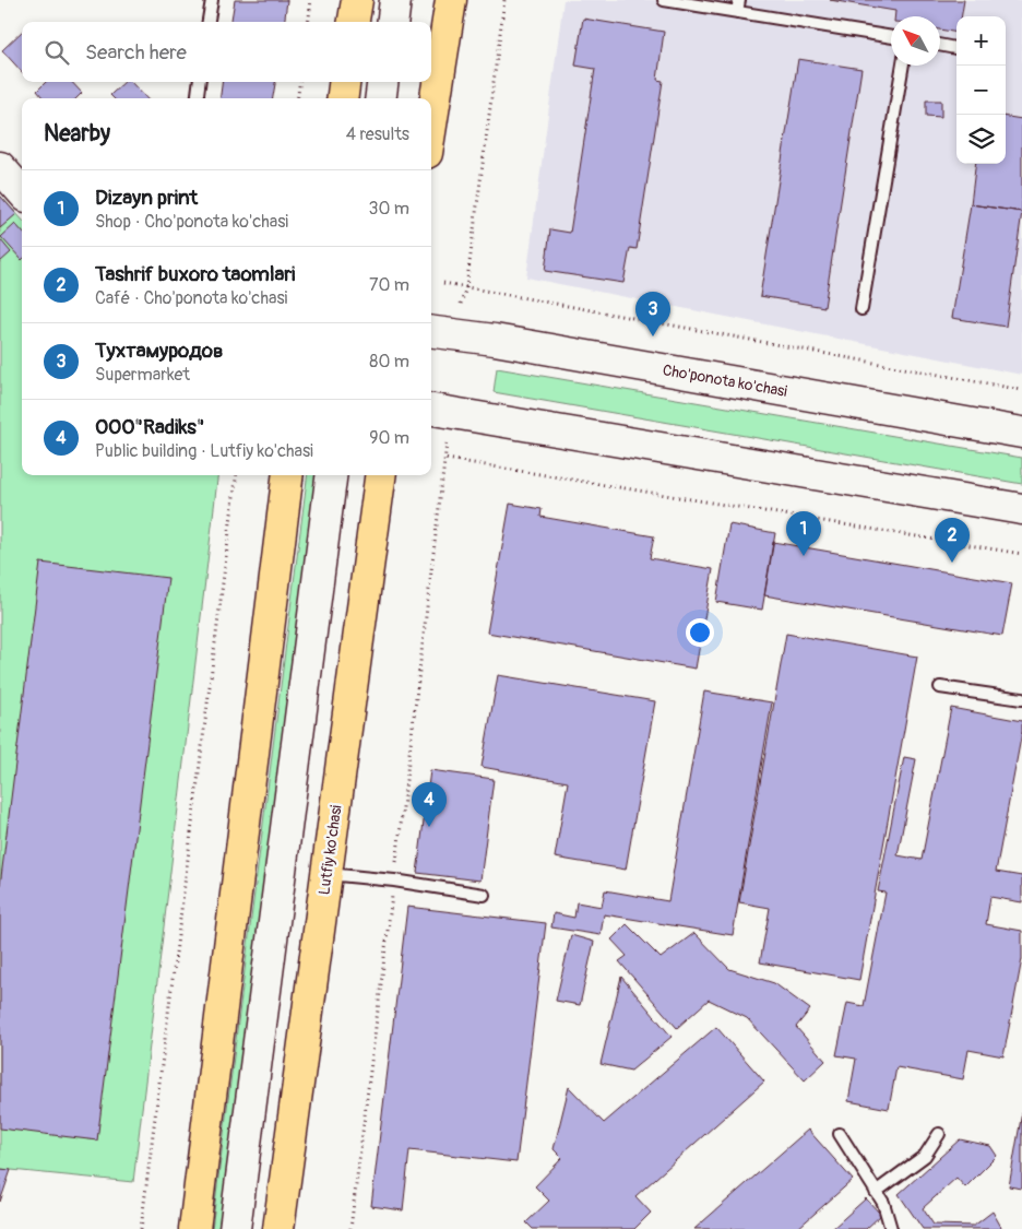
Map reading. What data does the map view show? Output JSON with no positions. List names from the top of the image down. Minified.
{"streets":{"main road":["Cho'ponota ko'chasi","Lutfiy ko'chasi"]},"north":"top left","page":{"map_buttons":["+","−"],"search":"Search here","heading":["Nearby","4 results"],"list":[{"mark":"1","name":"Dizayn print","note":"Shop · Cho'ponota ko'chasi","value":"30 m"},{"mark":"2","name":"Tashrif buxoro taomlari","note":"Café · Cho'ponota ko'chasi","value":"70 m"},{"mark":"3","name":"Тухтамуродов","note":"Supermarket","value":"80 m"},{"mark":"4","name":"OOO\"Radiks\"","note":"Public building · Lutfiy ko'chasi","value":"90 m"}],"pins":["3","1","2","4"]}}
